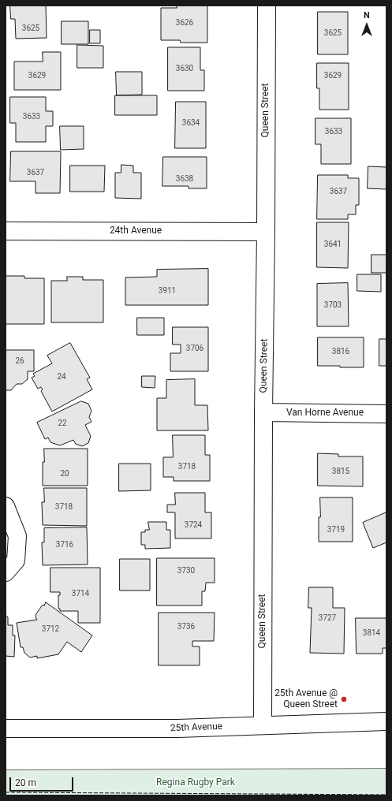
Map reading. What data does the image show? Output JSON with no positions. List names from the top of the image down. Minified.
{"streets":{"street":["Queen Street","24th Avenue","Van Horne Avenue","25th Avenue"]},"crossings":[["Queen Street","24th Avenue"],["Queen Street","Van Horne Avenue"],["Queen Street","25th Avenue"]],"parks":["Regina Rugby Park"],"places":["25th Avenue @ Queen Street"],"house_numbers":["3626","3625","3625","3630","3629","3629","3633","3634","3633","3637","3638","3637","3641","3911","3703","3706","3816","26","24","22","3718","3815","20","3718","3724","3719","3716","3730","3714","3727","3736","3712","3814"],"scale_bar":"20 m","north":"top"}
